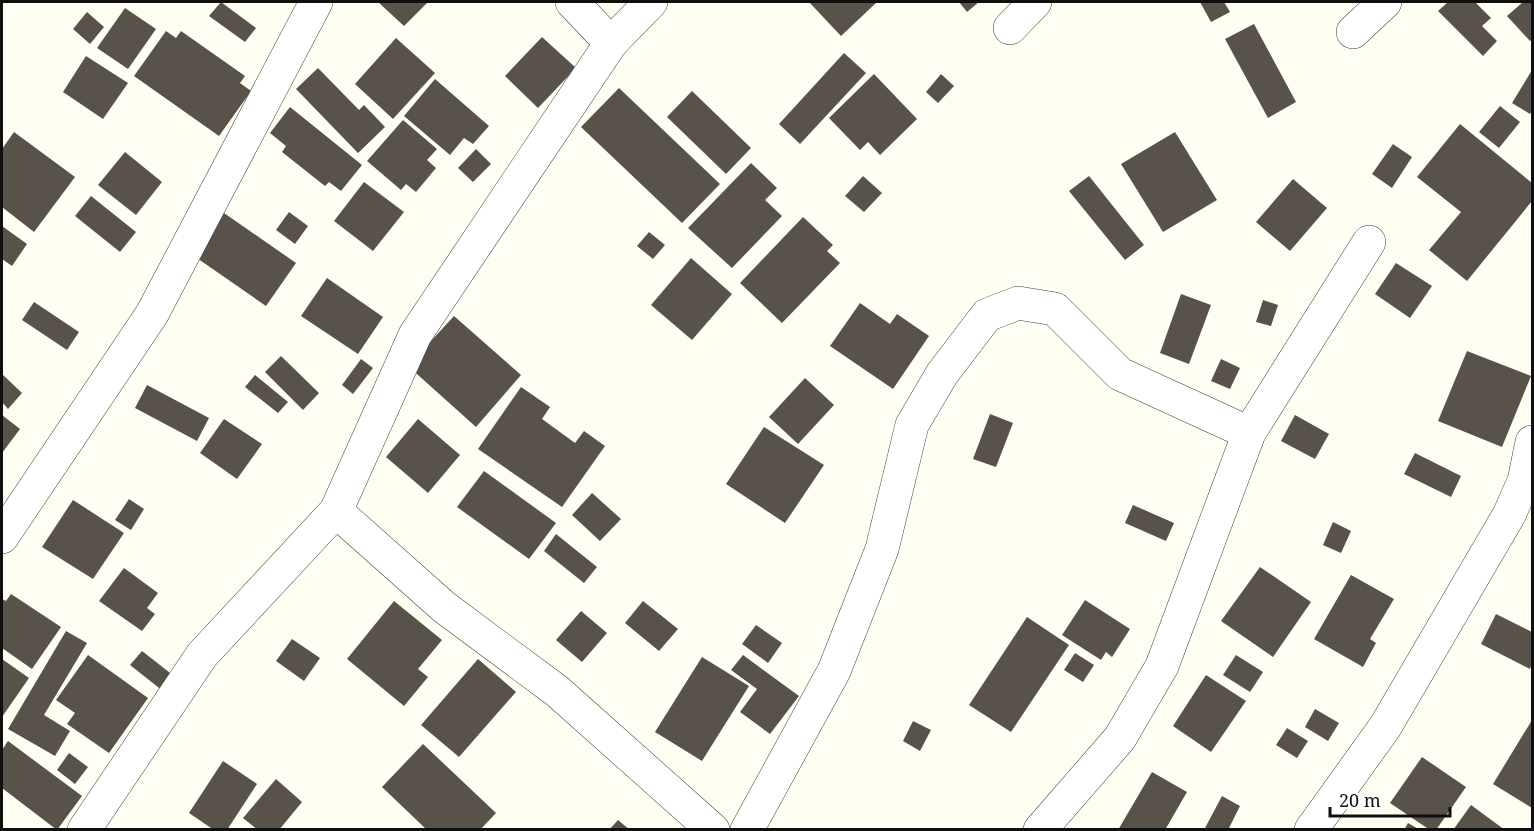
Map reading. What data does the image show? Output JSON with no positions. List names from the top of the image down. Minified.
{"scale_bar":"20 m"}
